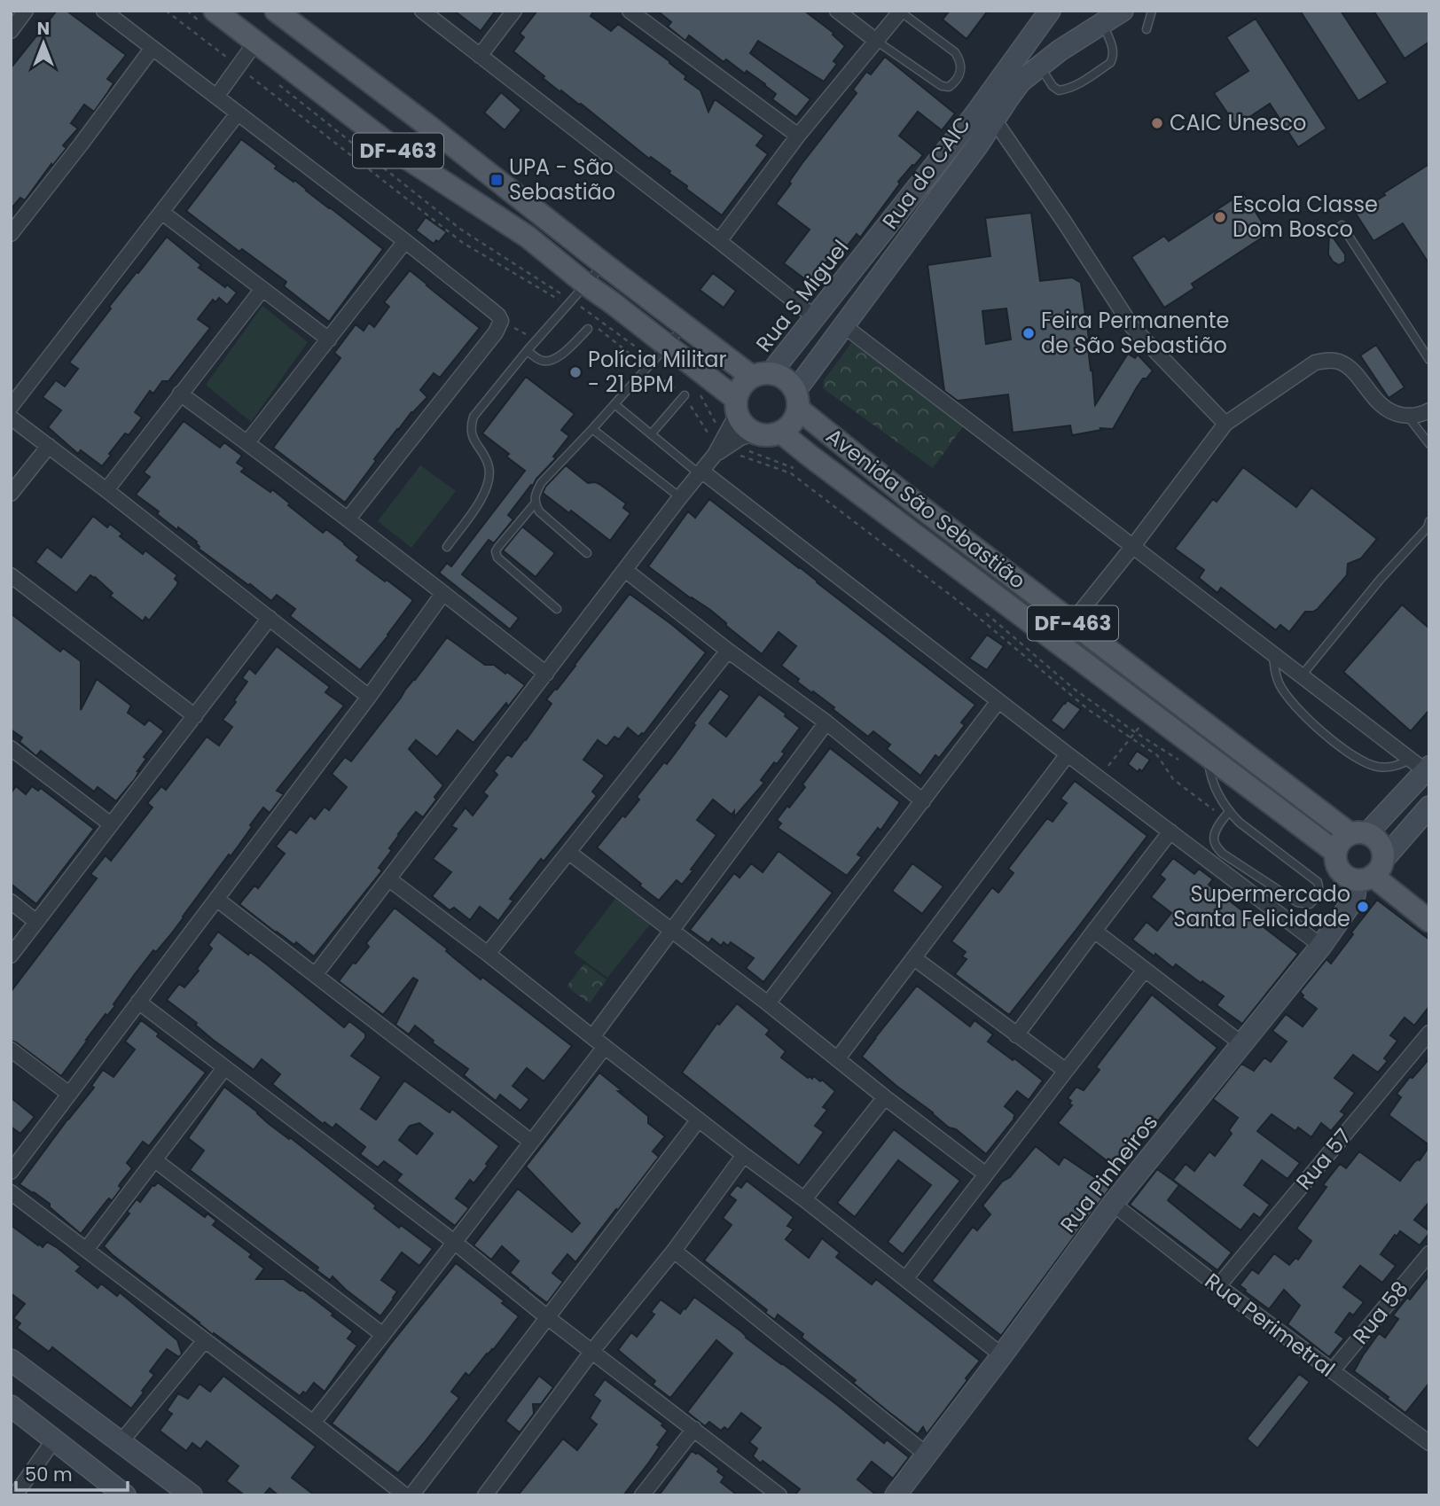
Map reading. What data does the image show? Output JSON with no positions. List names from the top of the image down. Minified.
{"streets":{"main road":["DF-463","Avenida São Sebastião"],"street":["Rua do CAIC","Rua S Miguel","Rua 57","Rua Pinheiros","Rua 58","Rua Perimetral"]},"crossings":[["DF-463","Rua do CAIC"],["DF-463","Rua S Miguel"],["DF-463","Avenida São Sebastião"],["Rua do CAIC","Rua S Miguel"],["Rua do CAIC","Avenida São Sebastião"],["Rua S Miguel","Avenida São Sebastião"],["Avenida São Sebastião","Rua Pinheiros"],["Rua 57","Rua Perimetral"],["Rua Pinheiros","Rua Perimetral"],["Rua 58","Rua Perimetral"]],"places":{"other":["CAIC Unesco","Escola Classe Dom Bosco","Feira Permanente de São Sebastião","Polícia Militar - 21 BPM","Supermercado Santa Felicidade"],"transit":["UPA - São Sebastião"]},"scale_bar":"50 m","north":"top"}
